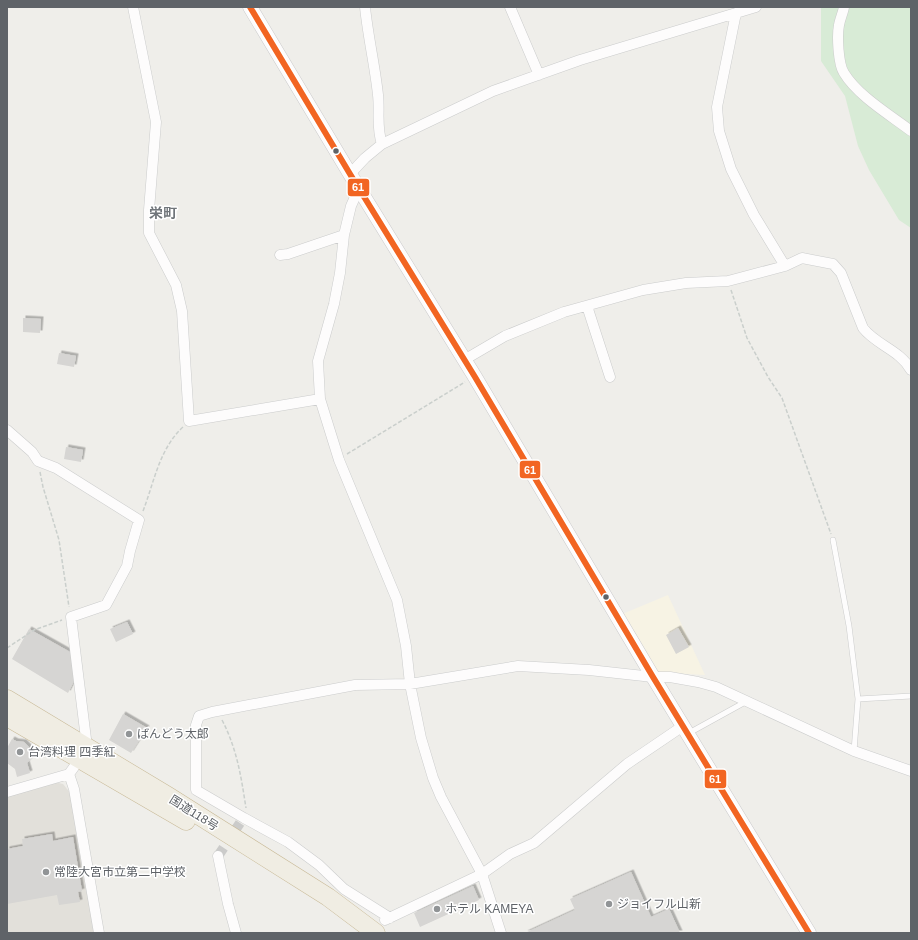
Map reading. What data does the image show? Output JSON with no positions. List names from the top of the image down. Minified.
{"streets":{"highway":["国道118号"]},"districts":["栄町"],"places":["ばんどう太郎","台湾料理 四季紅","常陸大宮市立第二中学校","ジョイフル山新","ホテル KAMEYA"],"lines":["transit line 61"]}
